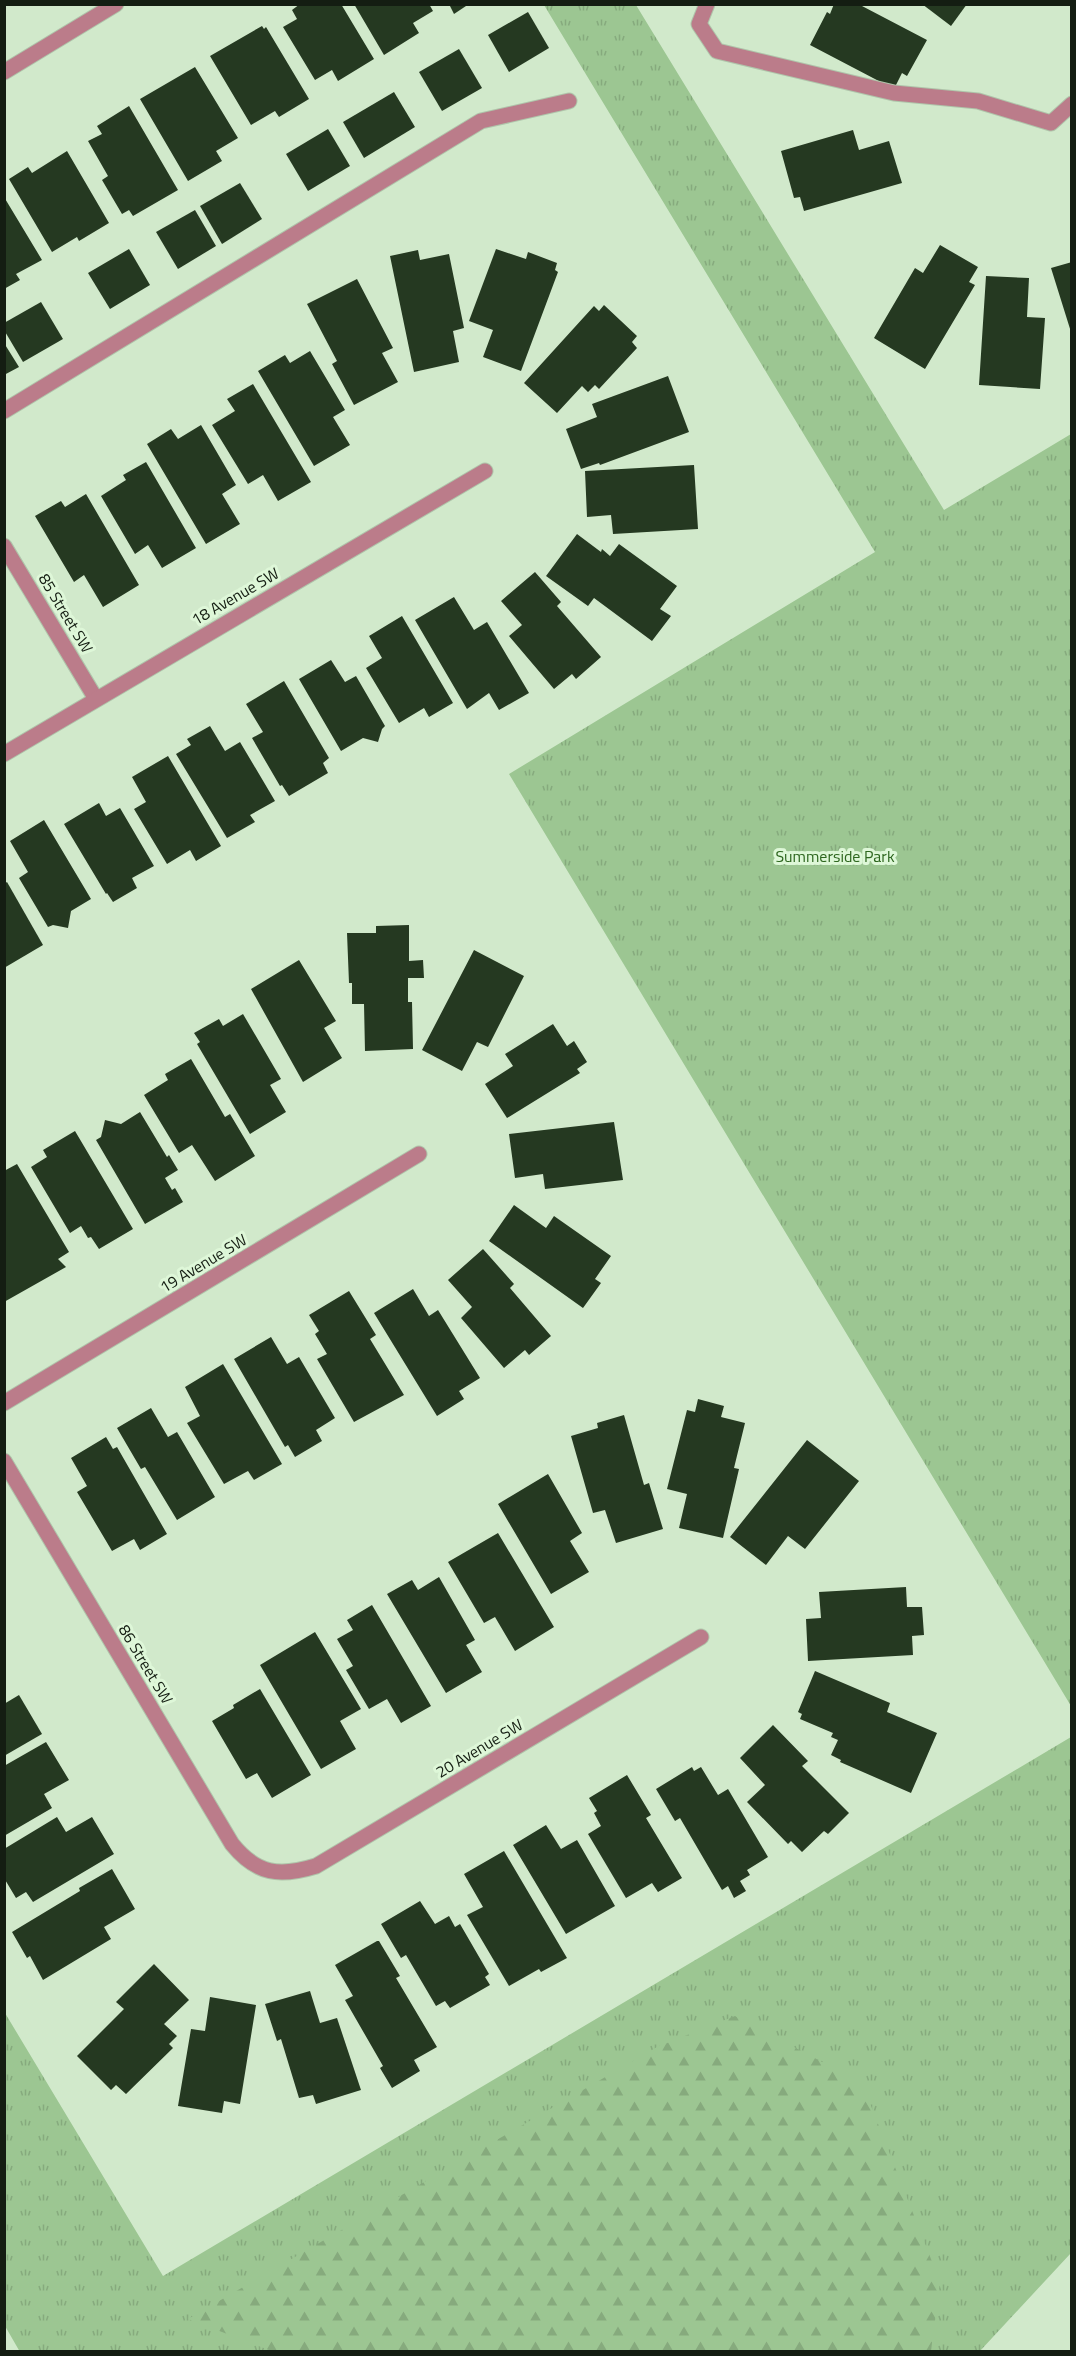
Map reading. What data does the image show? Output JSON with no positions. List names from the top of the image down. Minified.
{"streets":{"street":["18 Avenue SW","85 Street SW","19 Avenue SW","86 Street SW","20 Avenue SW"]},"crossings":[["18 Avenue SW","85 Street SW"],["86 Street SW","20 Avenue SW"]],"parks":["Summerside Park"]}
